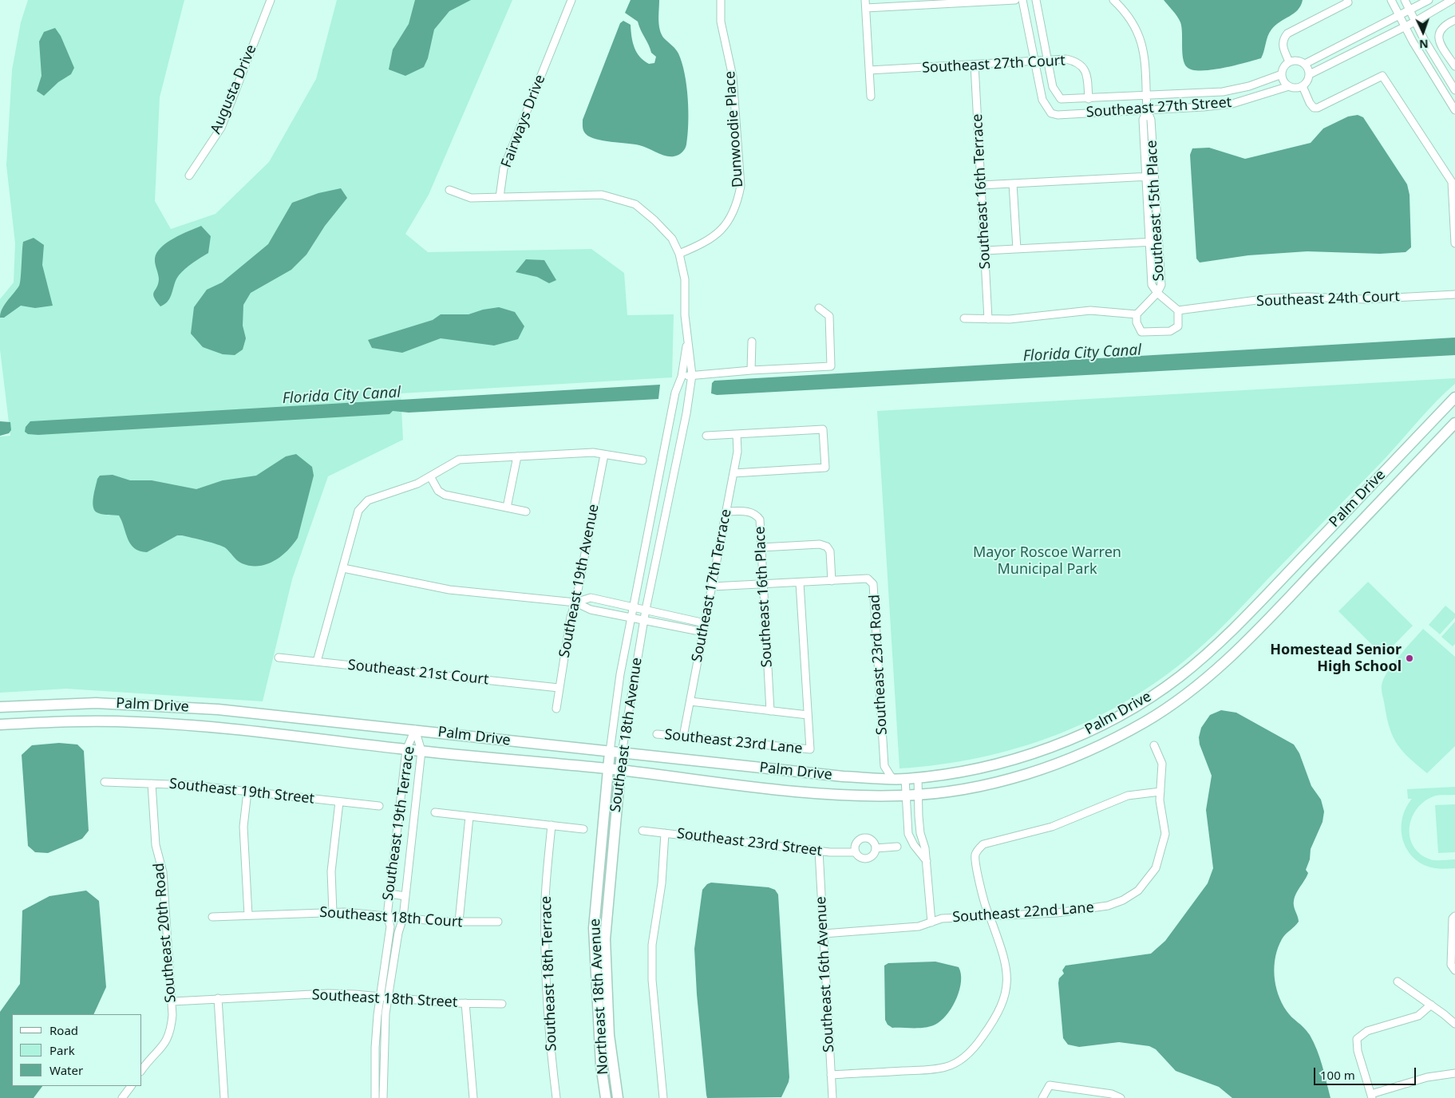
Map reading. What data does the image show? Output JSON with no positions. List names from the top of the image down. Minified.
{"streets":{"main road":["Palm Drive","Southeast 18th Avenue","Northeast 18th Avenue"],"street":["Southeast 27th Court","Augusta Drive","Southeast 27th Street","Fairways Drive","Dunwoodie Place","Southeast 16th Terrace","Southeast 15th Place","Southeast 24th Court","Southeast 19th Avenue","Southeast 17th Terrace","Southeast 16th Place","Southeast 23rd Road","Southeast 21st Court","Southeast 23rd Lane","Southeast 19th Street","Southeast 19th Terrace","Southeast 23rd Street","Southeast 22nd Lane","Southeast 18th Court","Southeast 20th Road","Southeast 18th Terrace","Southeast 16th Avenue","Southeast 18th Street"]},"crossings":[["Southeast 27th Court","Southeast 27th Street"],["Southeast 27th Court","Southeast 16th Terrace"],["Southeast 27th Street","Southeast 15th Place"],["Southeast 15th Place","Southeast 24th Court"],["Palm Drive","Southeast 23rd Road"],["Palm Drive","Southeast 18th Avenue"],["Palm Drive","Southeast 19th Terrace"],["Palm Drive","Northeast 18th Avenue"],["Southeast 19th Avenue","Southeast 21st Court"],["Southeast 17th Terrace","Southeast 16th Place"],["Southeast 17th Terrace","Southeast 23rd Road"],["Southeast 17th Terrace","Southeast 23rd Lane"],["Southeast 16th Place","Southeast 23rd Road"],["Southeast 18th Avenue","Northeast 18th Avenue"],["Southeast 19th Street","Southeast 20th Road"],["Southeast 19th Terrace","Southeast 18th Court"],["Southeast 19th Terrace","Southeast 18th Street"],["Southeast 23rd Street","Southeast 16th Avenue"],["Southeast 22nd Lane","Southeast 16th Avenue"],["Southeast 20th Road","Southeast 18th Street"]],"water":["Florida City Canal"],"parks":["Mayor Roscoe Warren Municipal Park"],"places":["Homestead Senior High School"],"legend":["Road","Park","Water"],"scale_bar":"100 m","north":"bottom"}
